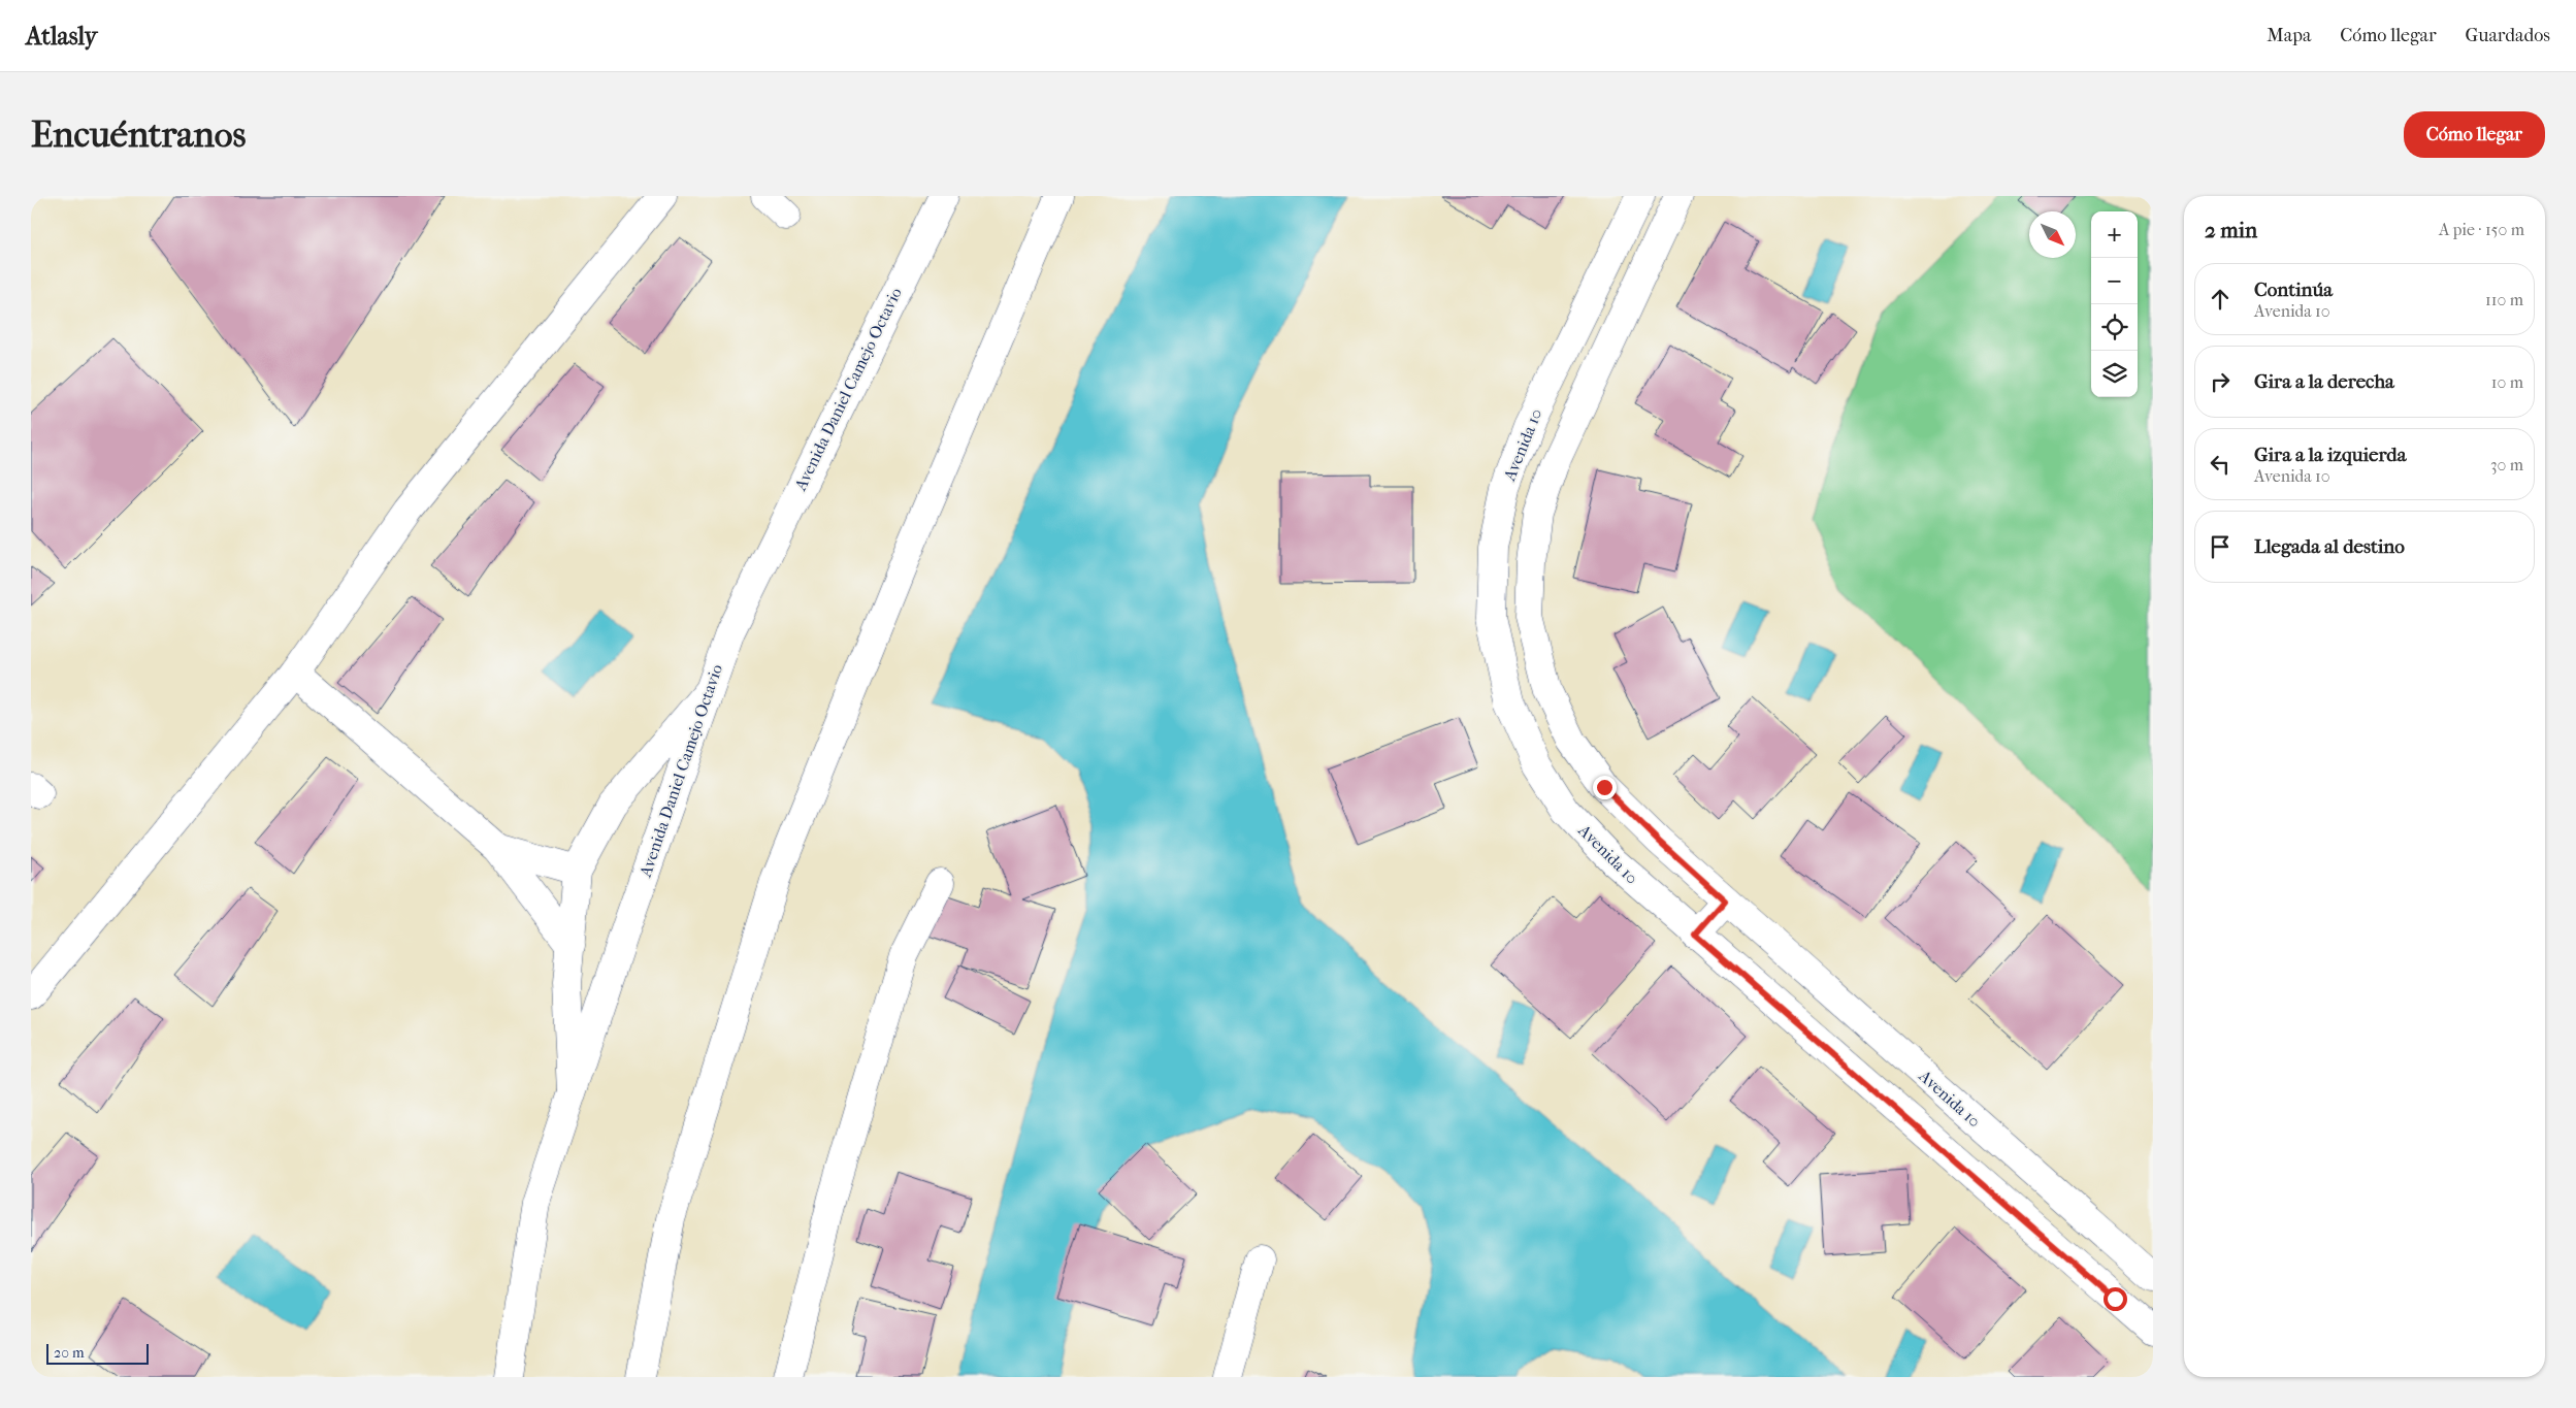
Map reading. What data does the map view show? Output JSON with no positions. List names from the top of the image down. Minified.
{"streets":{"street":["Avenida Daniel Camejo Octavio","Avenida 10"]},"scale_bar":"20 m","north":"bottom right","page":{"header":"Atlasly","nav":["Mapa","Cómo llegar","Guardados"],"buttons":"Cómo llegar","title":"Encuéntranos","heading":["2 min","A pie · 150 m"],"map_buttons":["+","−"],"list":[["Continúa","Avenida 10","110 m"],["Gira a la derecha","10 m"],["Gira a la izquierda","Avenida 10","30 m"],"Llegada al destino"],"scale":"20 m"}}
